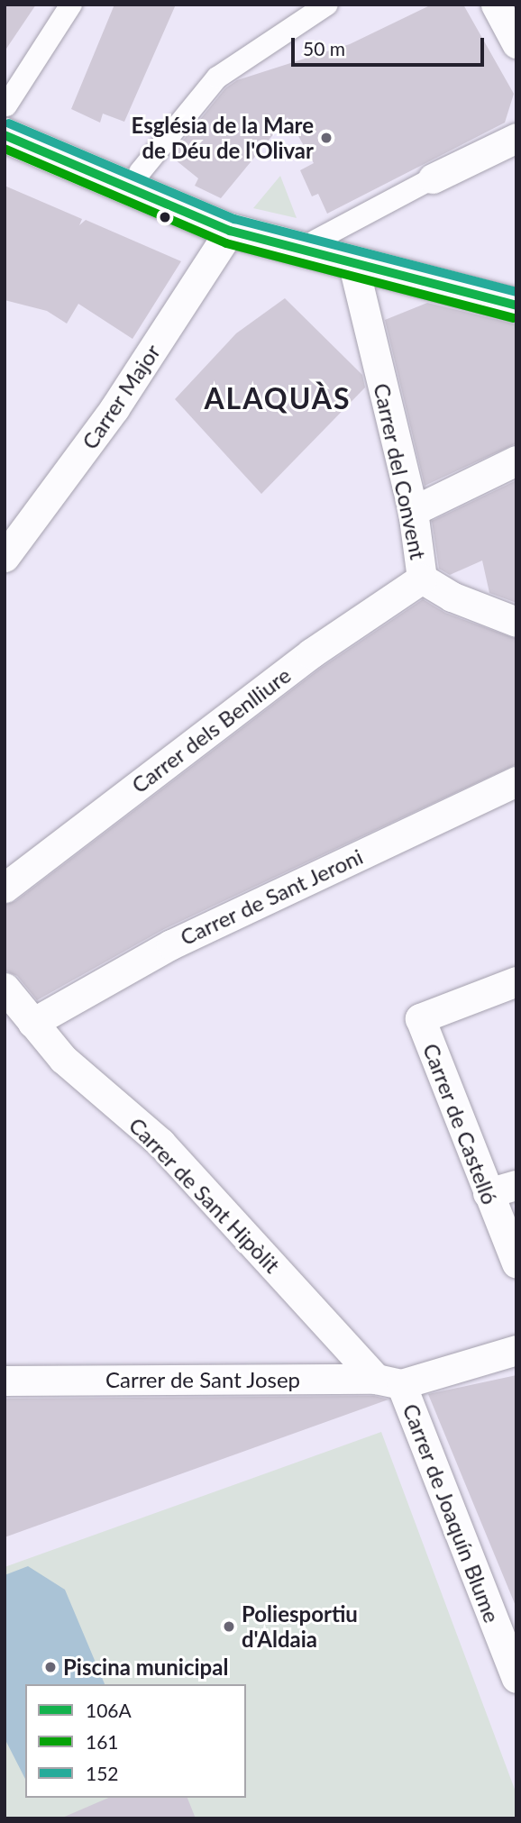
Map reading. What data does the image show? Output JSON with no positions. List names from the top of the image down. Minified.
{"streets":{"street":["Carrer Major","Carrer del Convent","Carrer dels Benlliure","Carrer de Sant Jeroni","Carrer de Castelló","Carrer de Sant Hipòlit","Carrer de Sant Josep","Carrer de Joaquín Blume"]},"crossings":[["Carrer del Convent","Carrer dels Benlliure"],["Carrer de Sant Jeroni","Carrer de Sant Hipòlit"],["Carrer de Sant Hipòlit","Carrer de Sant Josep"],["Carrer de Sant Hipòlit","Carrer de Joaquín Blume"],["Carrer de Sant Josep","Carrer de Joaquín Blume"]],"districts":["ALAQUÀS"],"places":["Església de la Mare de Déu de l'Olivar","Poliesportiu d'Aldaia","Piscina municipal"],"lines":["transit line 152","transit line 106A","transit line 161"],"legend":["106A","161","152"],"scale_bar":"50 m"}
